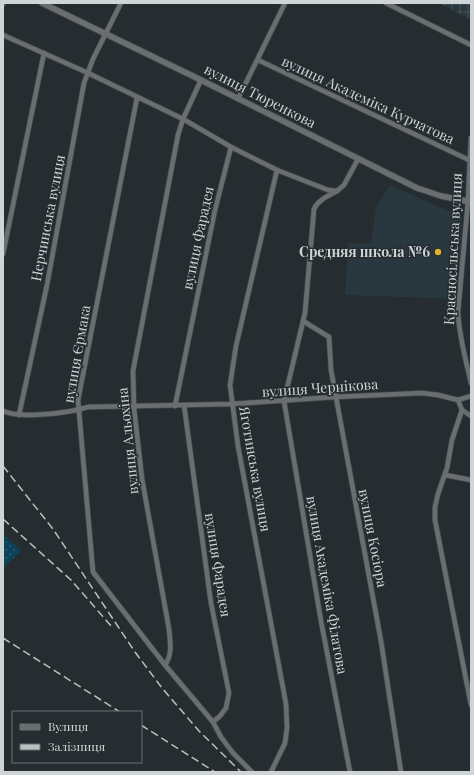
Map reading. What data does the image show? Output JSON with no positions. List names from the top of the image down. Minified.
{"streets":{"street":["вулиця Тюренкова","вулиця Академіка Курчатова","Нерчинська вулиця","вулиця Фарадея","Красносільська вулиця","вулиця Єрмака","вулиця Чернікова","вулиця Альохіна","Яготинська вулиця","вулиця Косіора","вулиця Академіка Філатова"]},"crossings":[["вулиця Тюренкова","Нерчинська вулиця"],["вулиця Тюренкова","Красносільська вулиця"],["вулиця Тюренкова","вулиця Альохіна"],["вулиця Академіка Курчатова","Красносільська вулиця"],["Нерчинська вулиця","вулиця Чернікова"],["вулиця Фарадея","вулиця Чернікова"],["вулиця Єрмака","вулиця Чернікова"],["вулиця Єрмака","вулиця Альохіна"],["вулиця Чернікова","вулиця Альохіна"],["вулиця Чернікова","Яготинська вулиця"],["вулиця Чернікова","вулиця Косіора"],["вулиця Чернікова","вулиця Академіка Філатова"]],"places":["Средняя школа №6"],"legend":["Вулиця","Залізниця"]}
